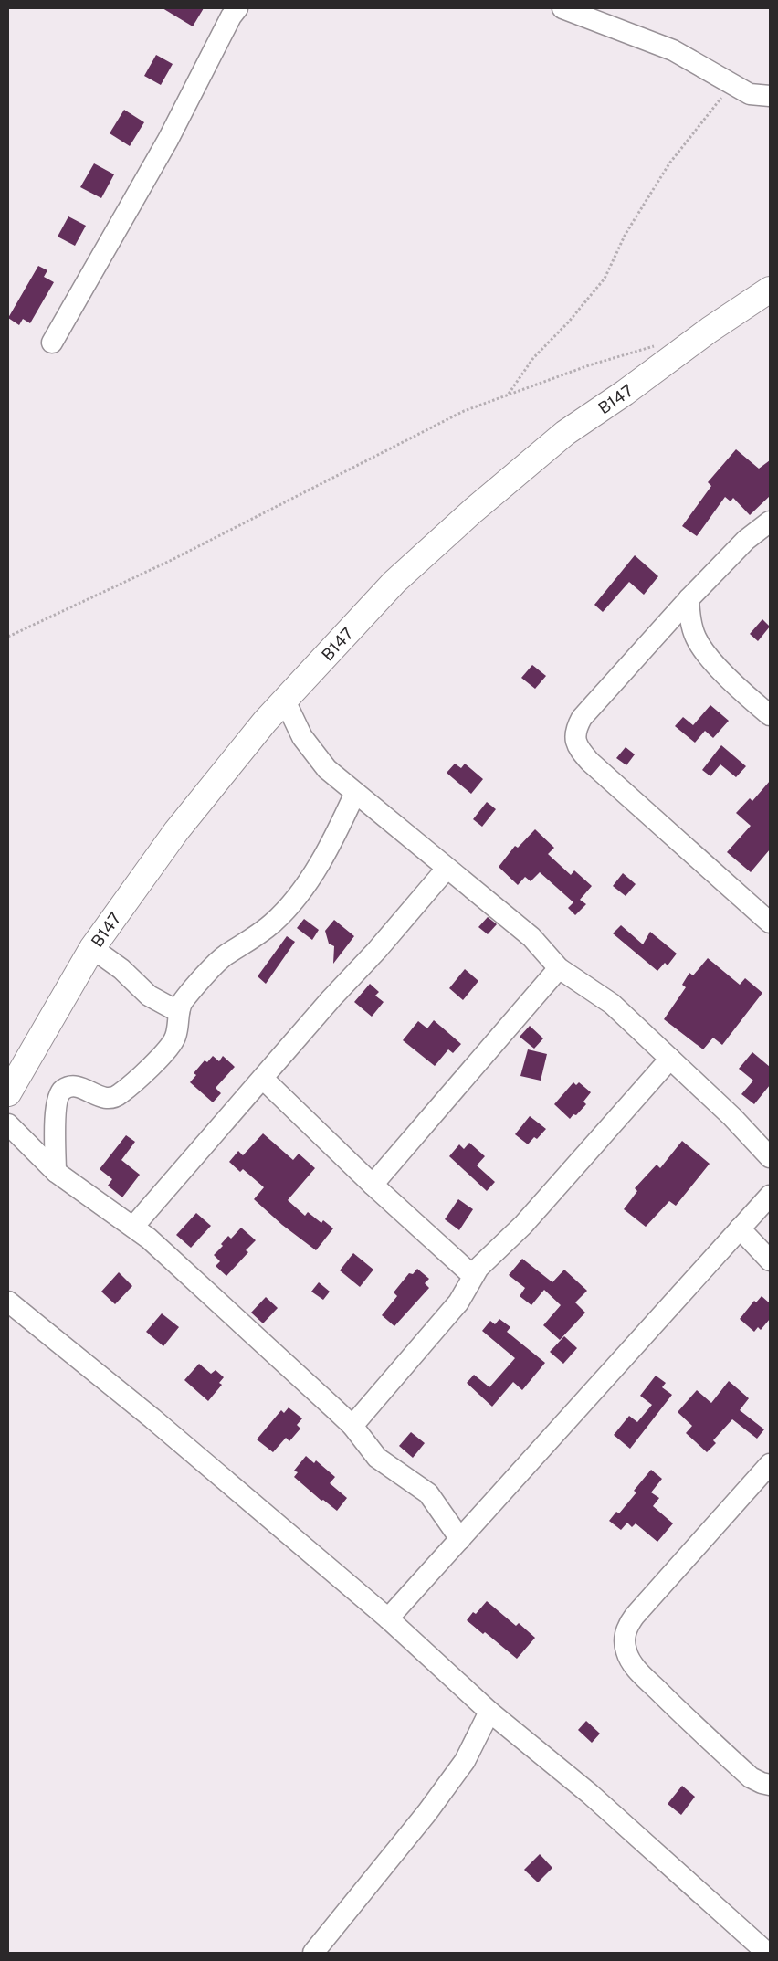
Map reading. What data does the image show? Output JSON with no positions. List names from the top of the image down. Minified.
{"streets":{"main road":["B147"]}}
